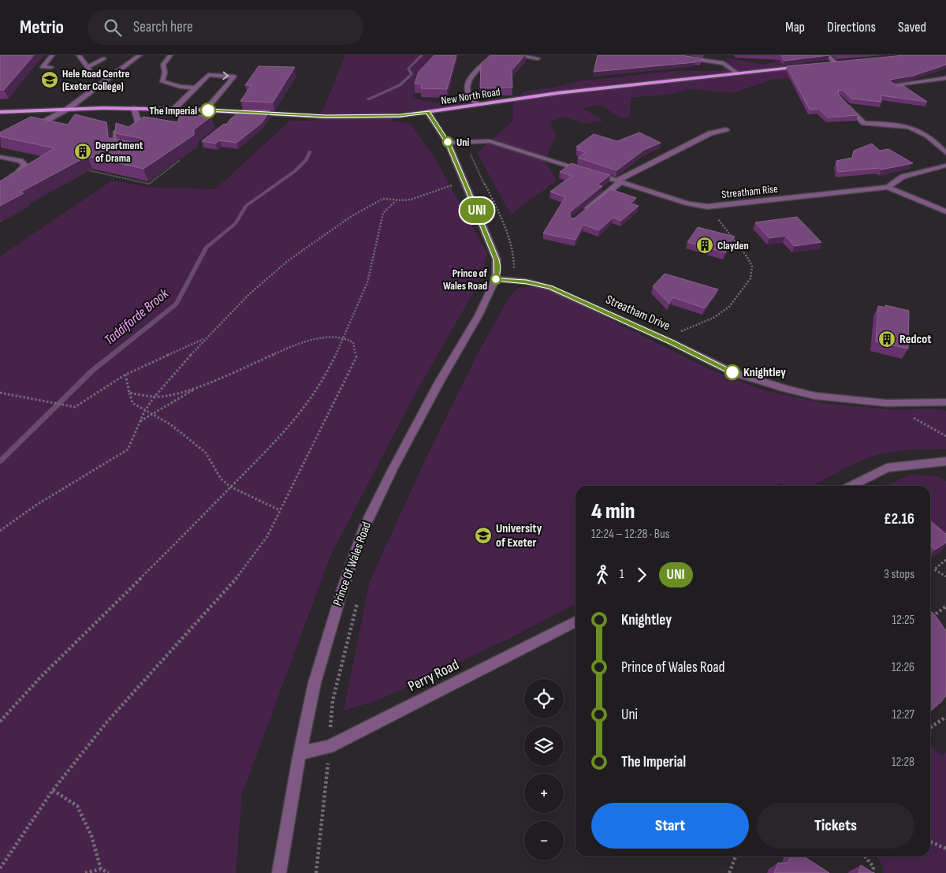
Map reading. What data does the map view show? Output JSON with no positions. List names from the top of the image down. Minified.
{"streets":{"main road":["New North Road"],"street":["Streatham Rise","Streatham Drive","Prince Of Wales Road","Perry Road"]},"crossings":[["Streatham Drive","Prince Of Wales Road"],["Prince Of Wales Road","Perry Road"]],"water":["Taddiforde Brook"],"places":{"school or university":["Hele Road Centre (Exeter College)","University of Exeter"],"other":["The Imperial","Uni","Prince of Wales Road","Knightley"],"building":["Department of Drama","Clayden","Redcot"]},"lines":["bus line UNI"],"page":{"header":"Metrio","search":"Search here","nav":["Map","Directions","Saved"],"on_map":"UNI","heading":["4 min","12:24 – 12:28 · Bus","£2.16"],"legs":["1","UNI","3 stops"],"list":[{"name":"Knightley","value":"12:25"},{"name":"Prince of Wales Road","value":"12:26"},{"name":"Uni","value":"12:27"},{"name":"The Imperial","value":"12:28"}],"map_buttons":["+","−"],"buttons":["Start","Tickets"]}}
